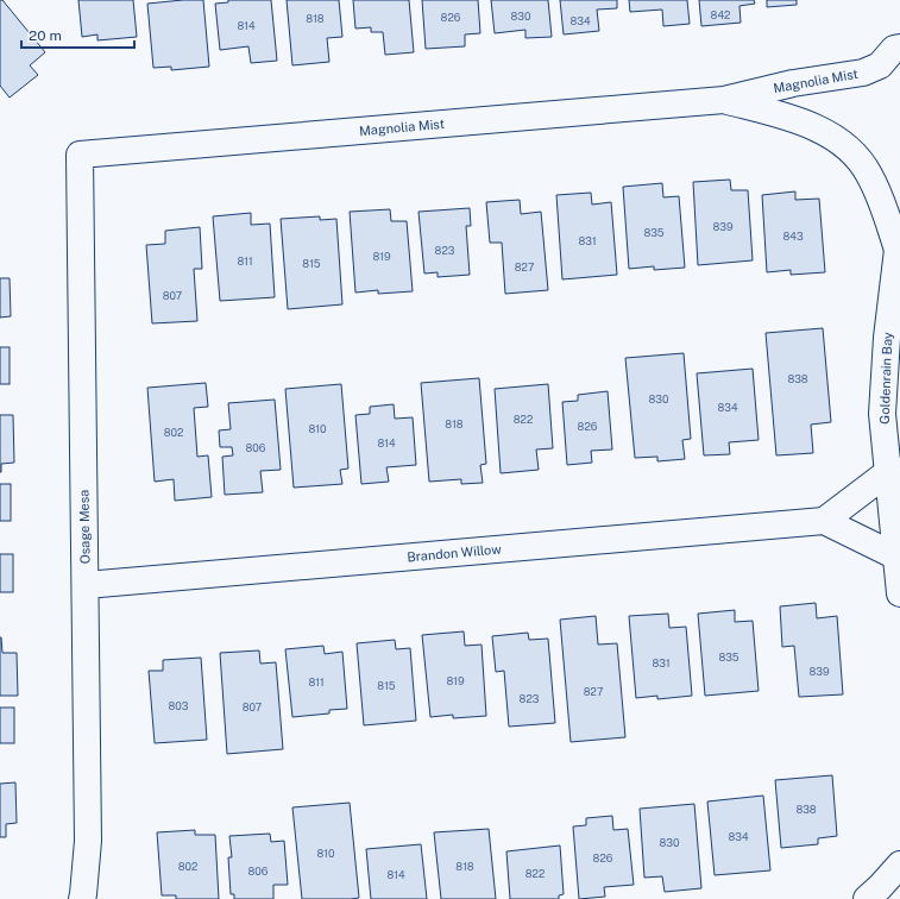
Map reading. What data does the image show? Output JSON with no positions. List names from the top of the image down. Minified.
{"streets":{"street":["Magnolia Mist","Goldenrain Bay","Osage Mesa","Brandon Willow"]},"crossings":[["Magnolia Mist","Goldenrain Bay"],["Magnolia Mist","Osage Mesa"],["Osage Mesa","Brandon Willow"]],"house_numbers":["842","830","826","818","834","814","839","835","843","831","823","819","811","815","827","807","838","830","834","822","818","826","810","802","814","806","835","831","839","819","811","815","827","823","803","807","838","834","830","810","826","802","818","806","822","814"],"scale_bar":"20 m"}
